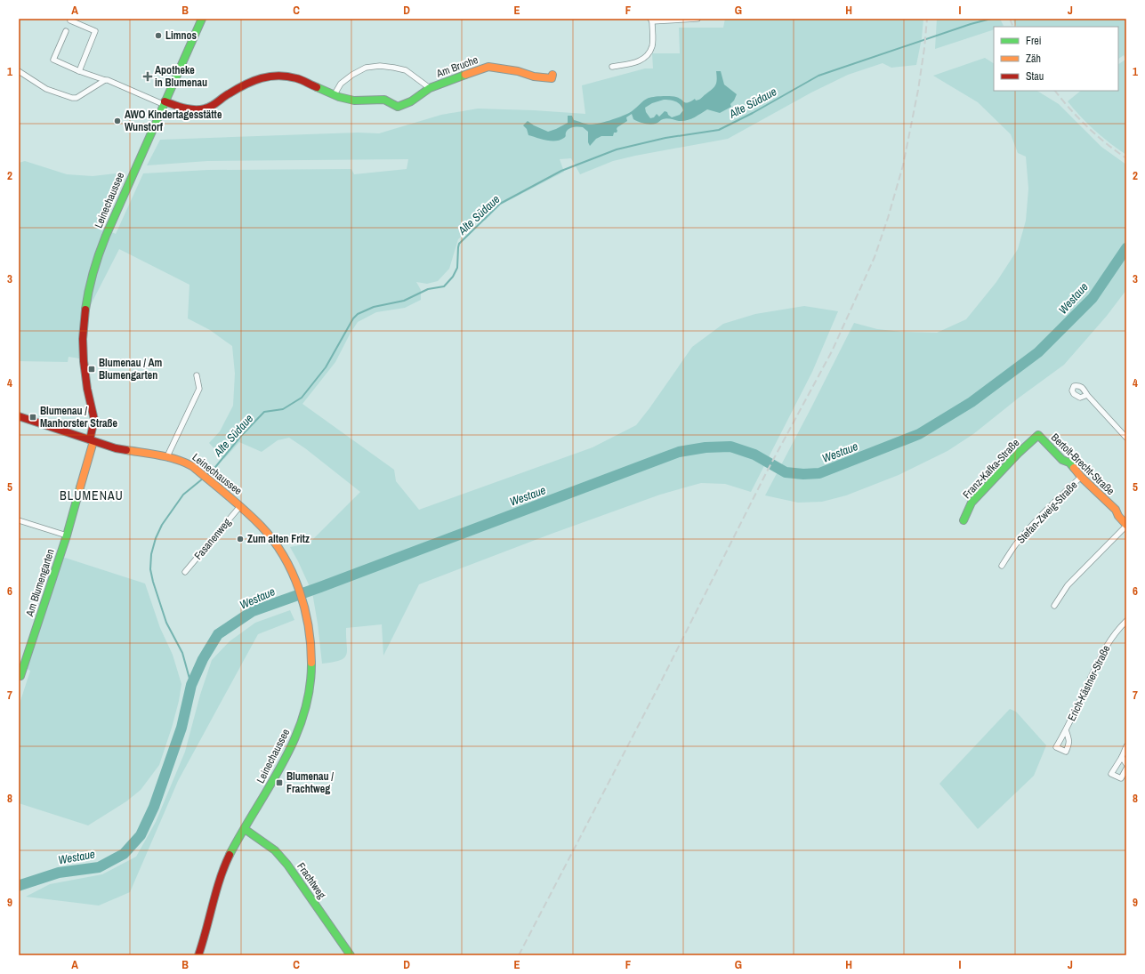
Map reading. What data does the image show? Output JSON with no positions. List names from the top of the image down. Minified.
{"streets":{"street":["Am Bruche","Leinechaussee","Bertolt-Brecht-Straße","Franz-Kafka-Straße","Stefan-Zweig-Straße","Fasanenweg","Am Blumengarten","Erich-Kästner-Straße","Frachtweg"]},"crossings":[["Am Bruche","Leinechaussee"],["Leinechaussee","Fasanenweg"],["Leinechaussee","Am Blumengarten"],["Leinechaussee","Frachtweg"],["Bertolt-Brecht-Straße","Franz-Kafka-Straße"],["Bertolt-Brecht-Straße","Stefan-Zweig-Straße"]],"districts":["BLUMENAU"],"water":["Alte Südaue","Westaue"],"places":{"other":["Limnos","AWO Kindertagesstätte Wunstorf","Zum alten Fritz"],"health":["Apotheke in Blumenau"],"transit":["Blumenau / Am Blumengarten","Blumenau / Manhorster Straße","Blumenau / Frachtweg"]},"legend":["Frei","Zäh","Stau"],"grid":{"columns":["A","B","C","D","E","F","G","H","I","J"],"rows":["1","2","3","4","5","6","7","8","9"]}}
